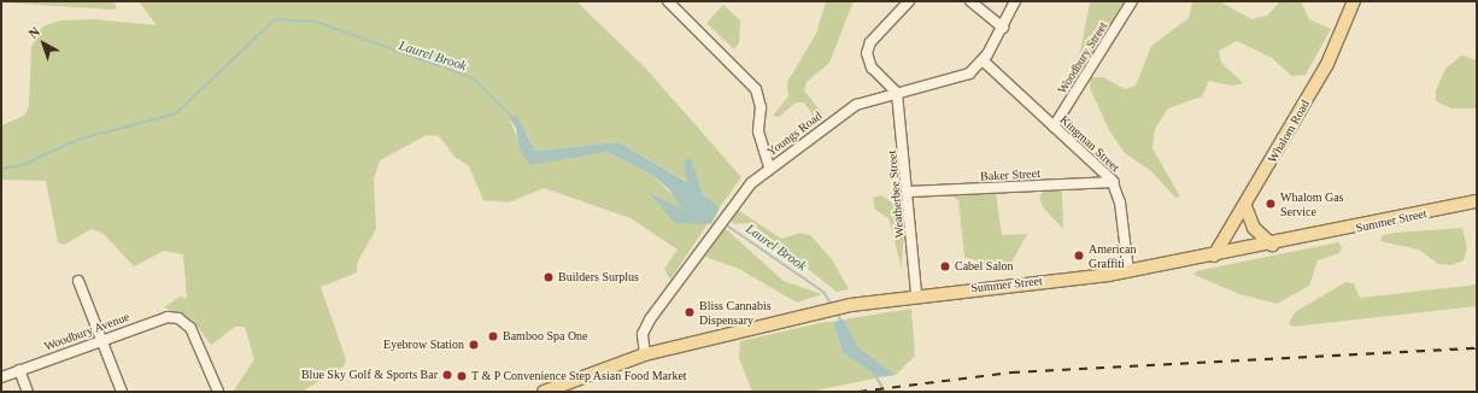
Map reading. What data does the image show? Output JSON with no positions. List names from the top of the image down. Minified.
{"streets":{"main road":["Whalom Road","Summer Street"],"street":["Woodbury Street","Youngs Road","Kingman Street","Baker Street","Weatherbee Street","Woodbury Avenue"]},"crossings":[["Woodbury Street","Kingman Street"],["Whalom Road","Summer Street"],["Youngs Road","Kingman Street"],["Youngs Road","Weatherbee Street"],["Youngs Road","Summer Street"],["Kingman Street","Baker Street"],["Kingman Street","Summer Street"],["Baker Street","Weatherbee Street"],["Weatherbee Street","Summer Street"]],"water":["Laurel Brook"],"places":["Whalom Gas Service","American Graffiti","Cabel Salon","Builders Surplus","Bliss Cannabis Dispensary","Bamboo Spa One","Eyebrow Station","Blue Sky Golf & Sports Bar","T & P Convenience Step Asian Food Market"],"north":"top left"}
